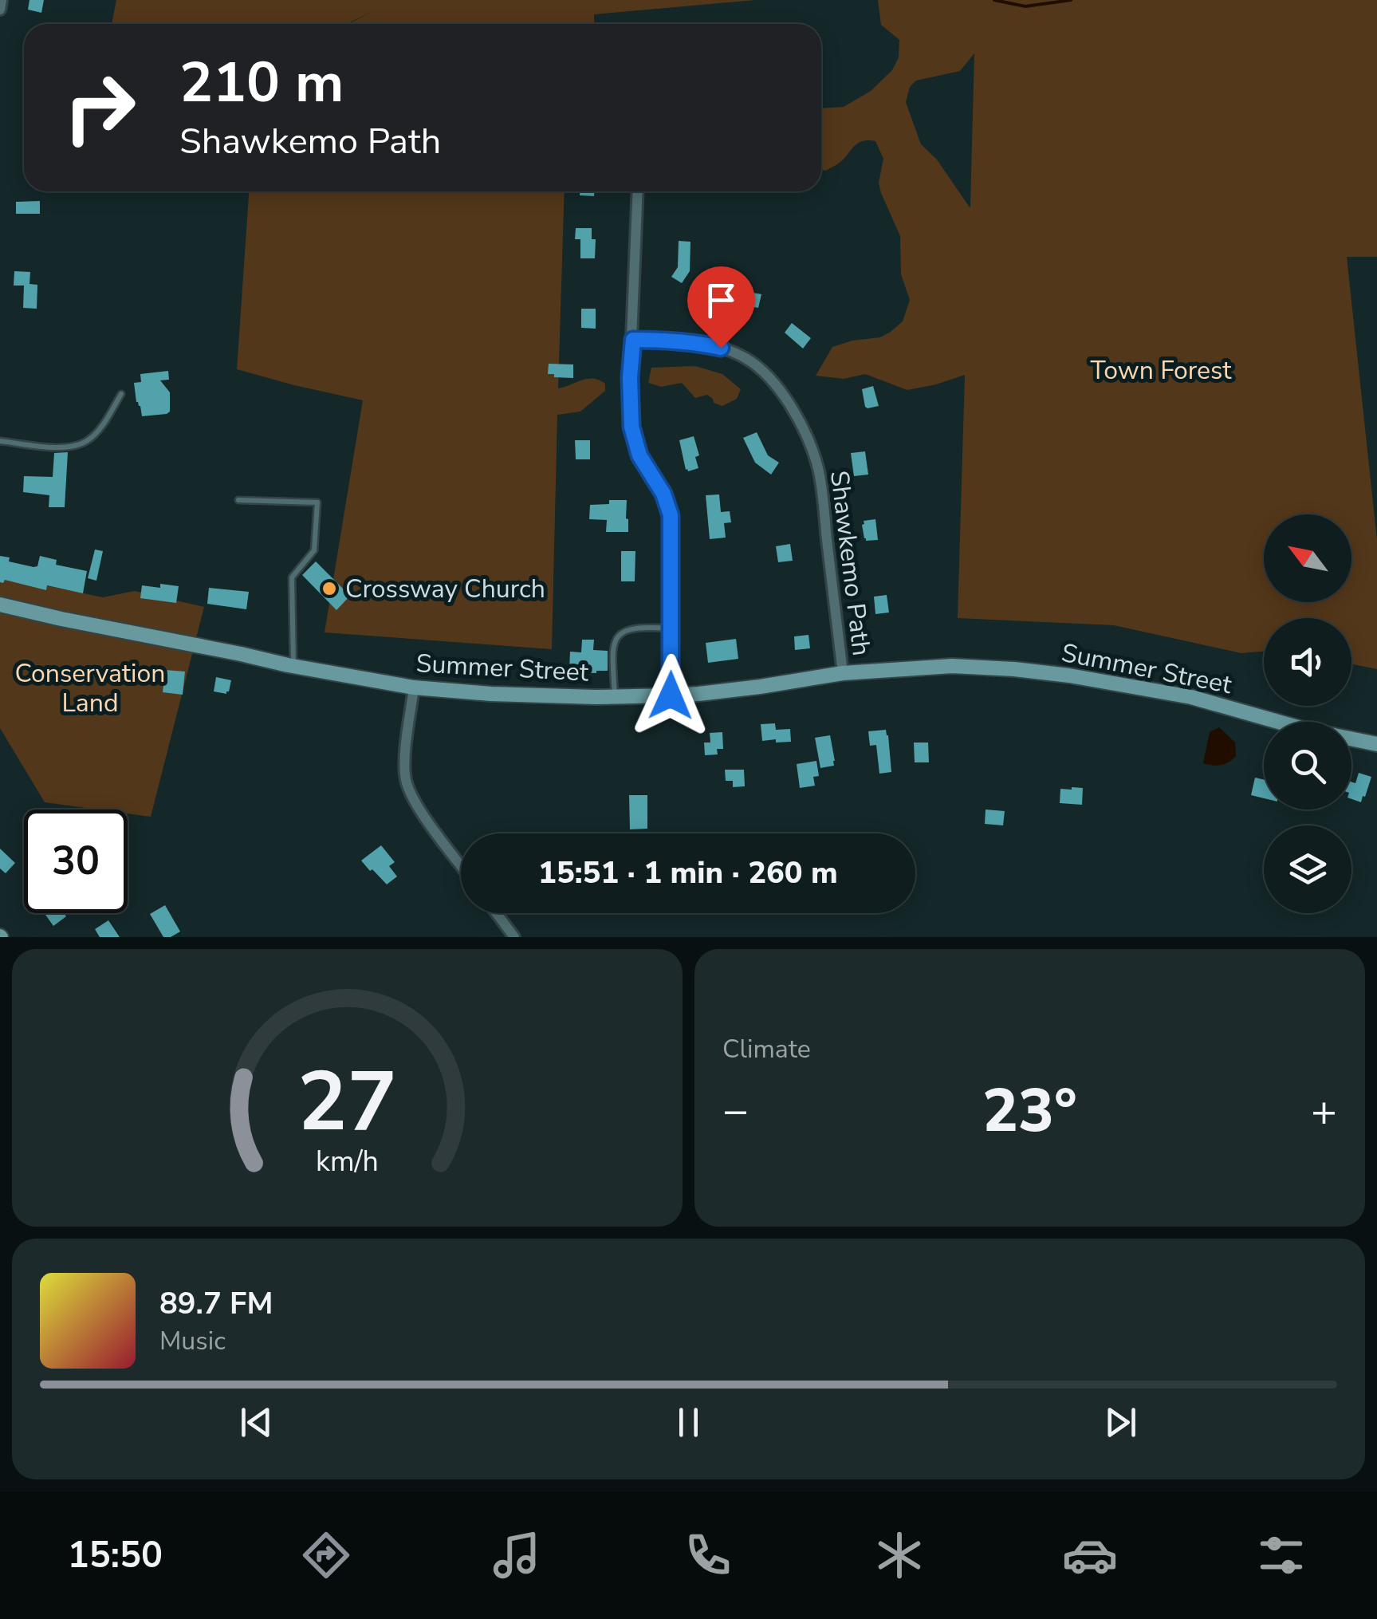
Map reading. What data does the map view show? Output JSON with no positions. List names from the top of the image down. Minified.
{"streets":{"main road":["Summer Street"],"street":["Shawkemo Path"]},"crossings":[["Shawkemo Path","Summer Street"]],"parks":["Town Forest","Conservation Land"],"places":["Crossway Church"],"north":"top left","page":{"turn":["210 m","Shawkemo Path"],"limit":"30","trip":"15:51 · 1 min · 260 m","tile":"Climate","heat":["−","23°","+"],"song":["89.7 FM","Music"],"tabs":"15:50","gauge":["27","km/h"]}}
